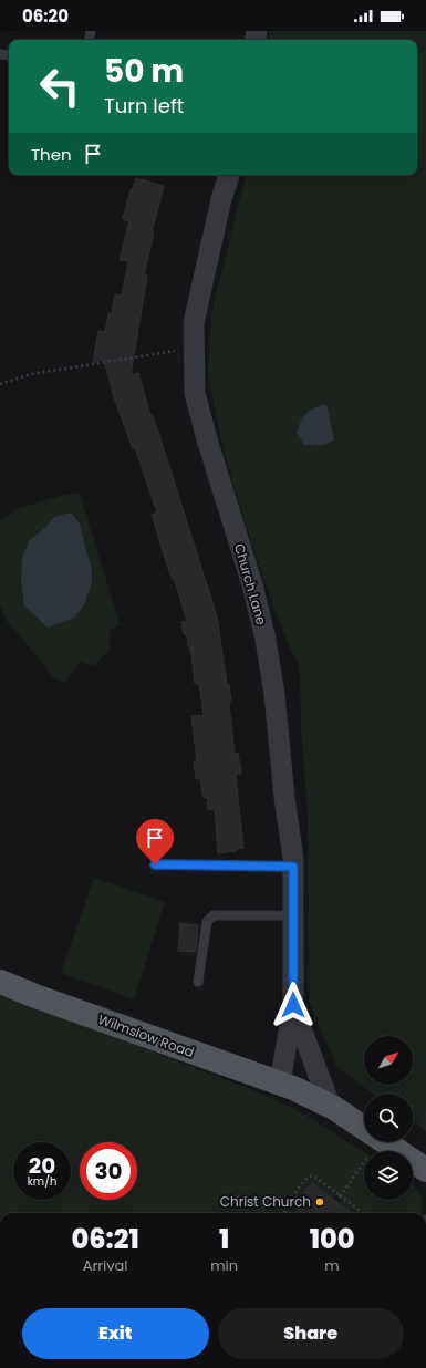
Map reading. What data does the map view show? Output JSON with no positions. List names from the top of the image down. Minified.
{"streets":{"main road":["Wilmslow Road"],"street":["Church Lane"]},"crossings":[["Church Lane","Wilmslow Road"]],"places":["Christ Church"],"north":"top right","page":{"status":"06:20","turn":["50 m","Turn left"],"then":"Then","speed":"20 km/h","limit":"30","eta":["06:21","Arrival","1","min","100","m"],"buttons":["Exit","Share"]}}
